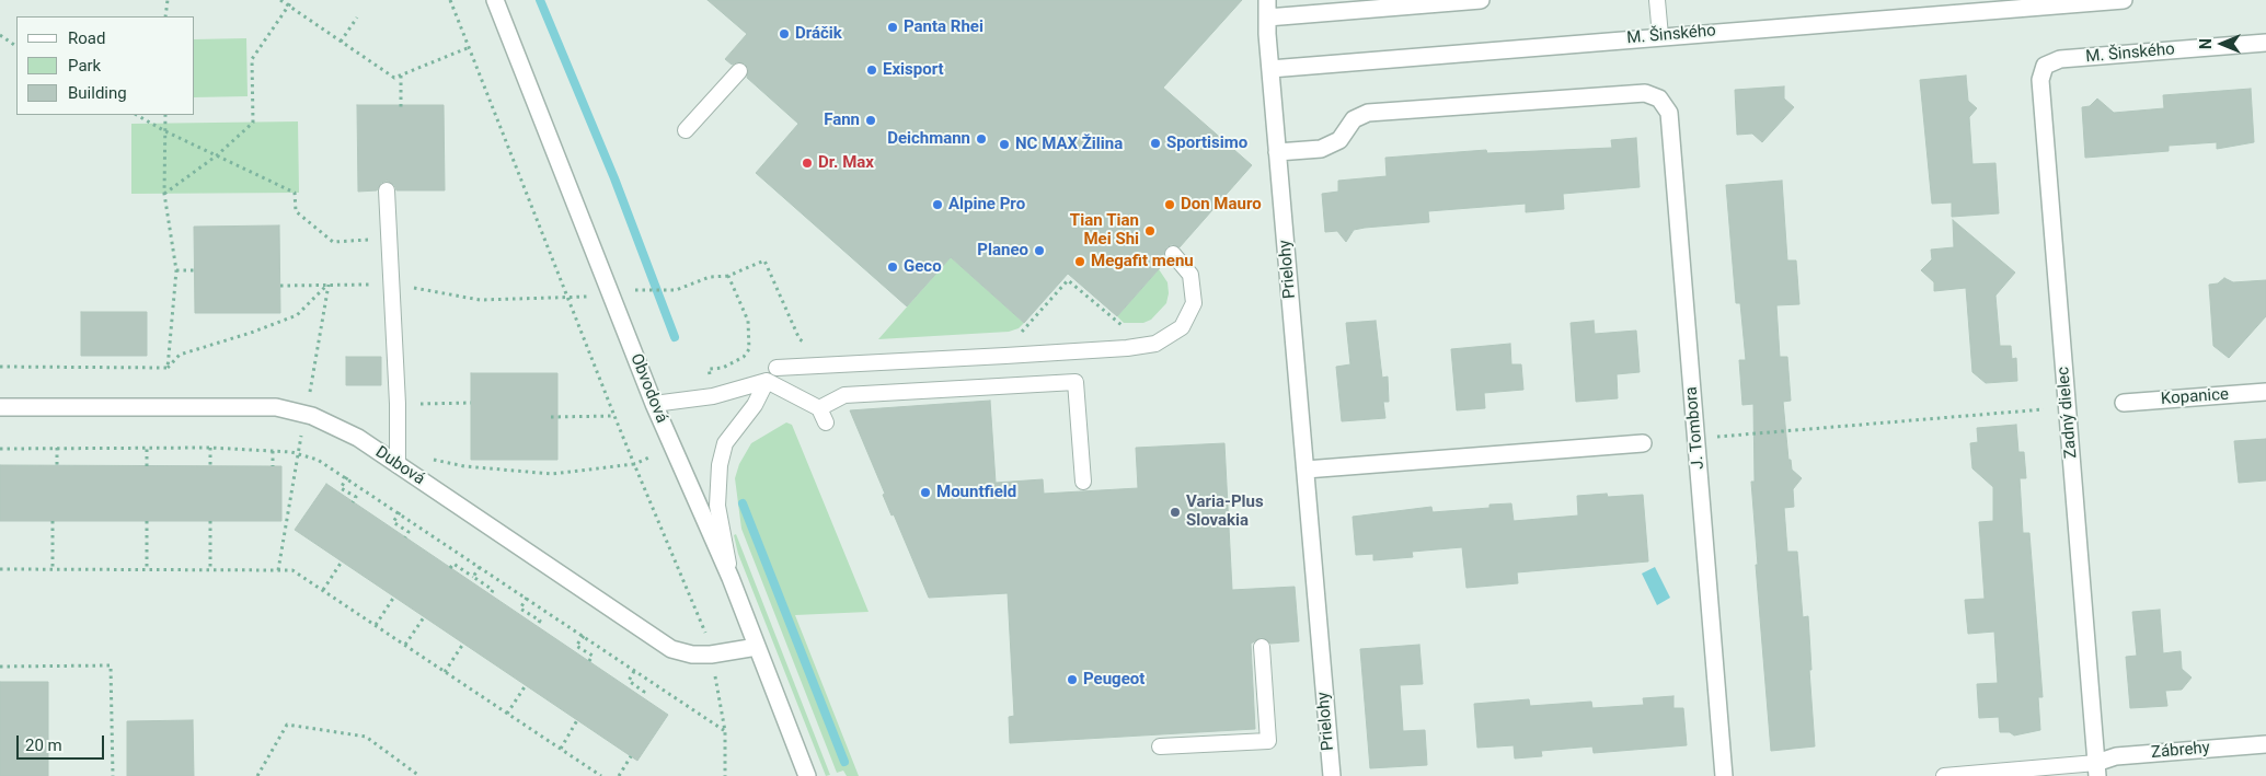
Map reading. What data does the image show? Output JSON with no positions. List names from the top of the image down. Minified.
{"streets":{"street":["M. Šinského","Prielohy","Obvodová","Kopanice","Zadný dielec","J. Tombora","Dubová","Zábrehy"]},"crossings":[["M. Šinského","Prielohy"],["M. Šinského","Zadný dielec"],["Prielohy","J. Tombora"],["Obvodová","Dubová"],["Zadný dielec","Zábrehy"]],"places":["Panta Rhei","Dráčik","Exisport","Fann","Deichmann","Sportisimo","NC MAX Žilina","Dr. Max","Alpine Pro","Don Mauro","Tian Tian Mei Shi","Planeo","Megafit menu","Geco","Mountfield","Varia-Plus Slovakia","Peugeot"],"legend":["Road","Park","Building"],"scale_bar":"20 m","north":"left"}
